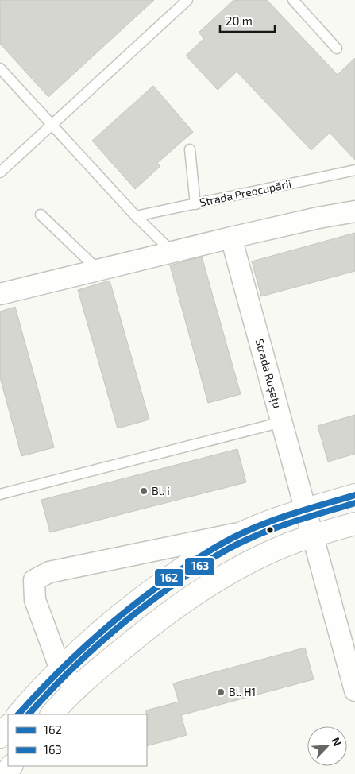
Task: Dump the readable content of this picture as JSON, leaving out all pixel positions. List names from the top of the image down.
{
  "streets": {
    "street": ["Strada Rușețu"],
    "lane": ["Strada Preocupării"]
  },
  "places": ["Bl. i", "Bl. H1"],
  "lines": ["transit line 162", "transit line 163"],
  "legend": ["162", "163"],
  "scale_bar": "20 m",
  "north": "top right"
}
